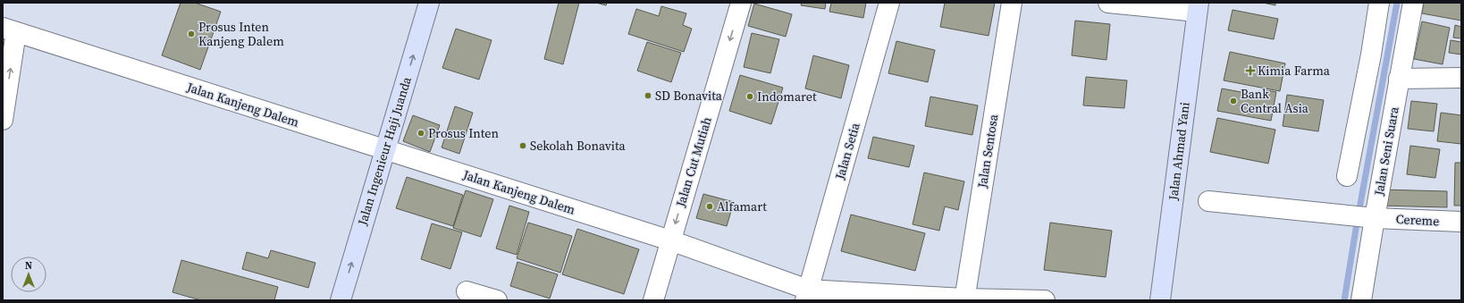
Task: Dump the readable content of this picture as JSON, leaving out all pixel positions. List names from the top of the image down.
{
  "streets": {
    "street": [
      "Jalan Kanjeng Dalem",
      "Jalan Ingenieur Haji Juanda",
      "Jalan Setia",
      "Jalan Sentosa",
      "Jalan Ahmad Yani",
      "Jalan Seni Suara",
      "Jalan Cut Mutiah",
      "Cereme"
    ]
  },
  "crossings": [
    ["Jalan Kanjeng Dalem", "Jalan Ingenieur Haji Juanda"],
    ["Jalan Kanjeng Dalem", "Jalan Setia"],
    ["Jalan Kanjeng Dalem", "Jalan Sentosa"],
    ["Jalan Kanjeng Dalem", "Jalan Cut Mutiah"],
    ["Jalan Seni Suara", "Cereme"]
  ],
  "one_way": ["Jalan Ingenieur Haji Juanda", "Jalan Cut Mutiah"],
  "places": {
    "other": [
      "Prosus Inten Kanjeng Dalem",
      "SD Bonavita",
      "Indomaret",
      "Bank Central Asia",
      "Prosus Inten",
      "Sekolah Bonavita",
      "Alfamart"
    ],
    "health": ["Kimia Farma"]
  },
  "north": "top"
}
